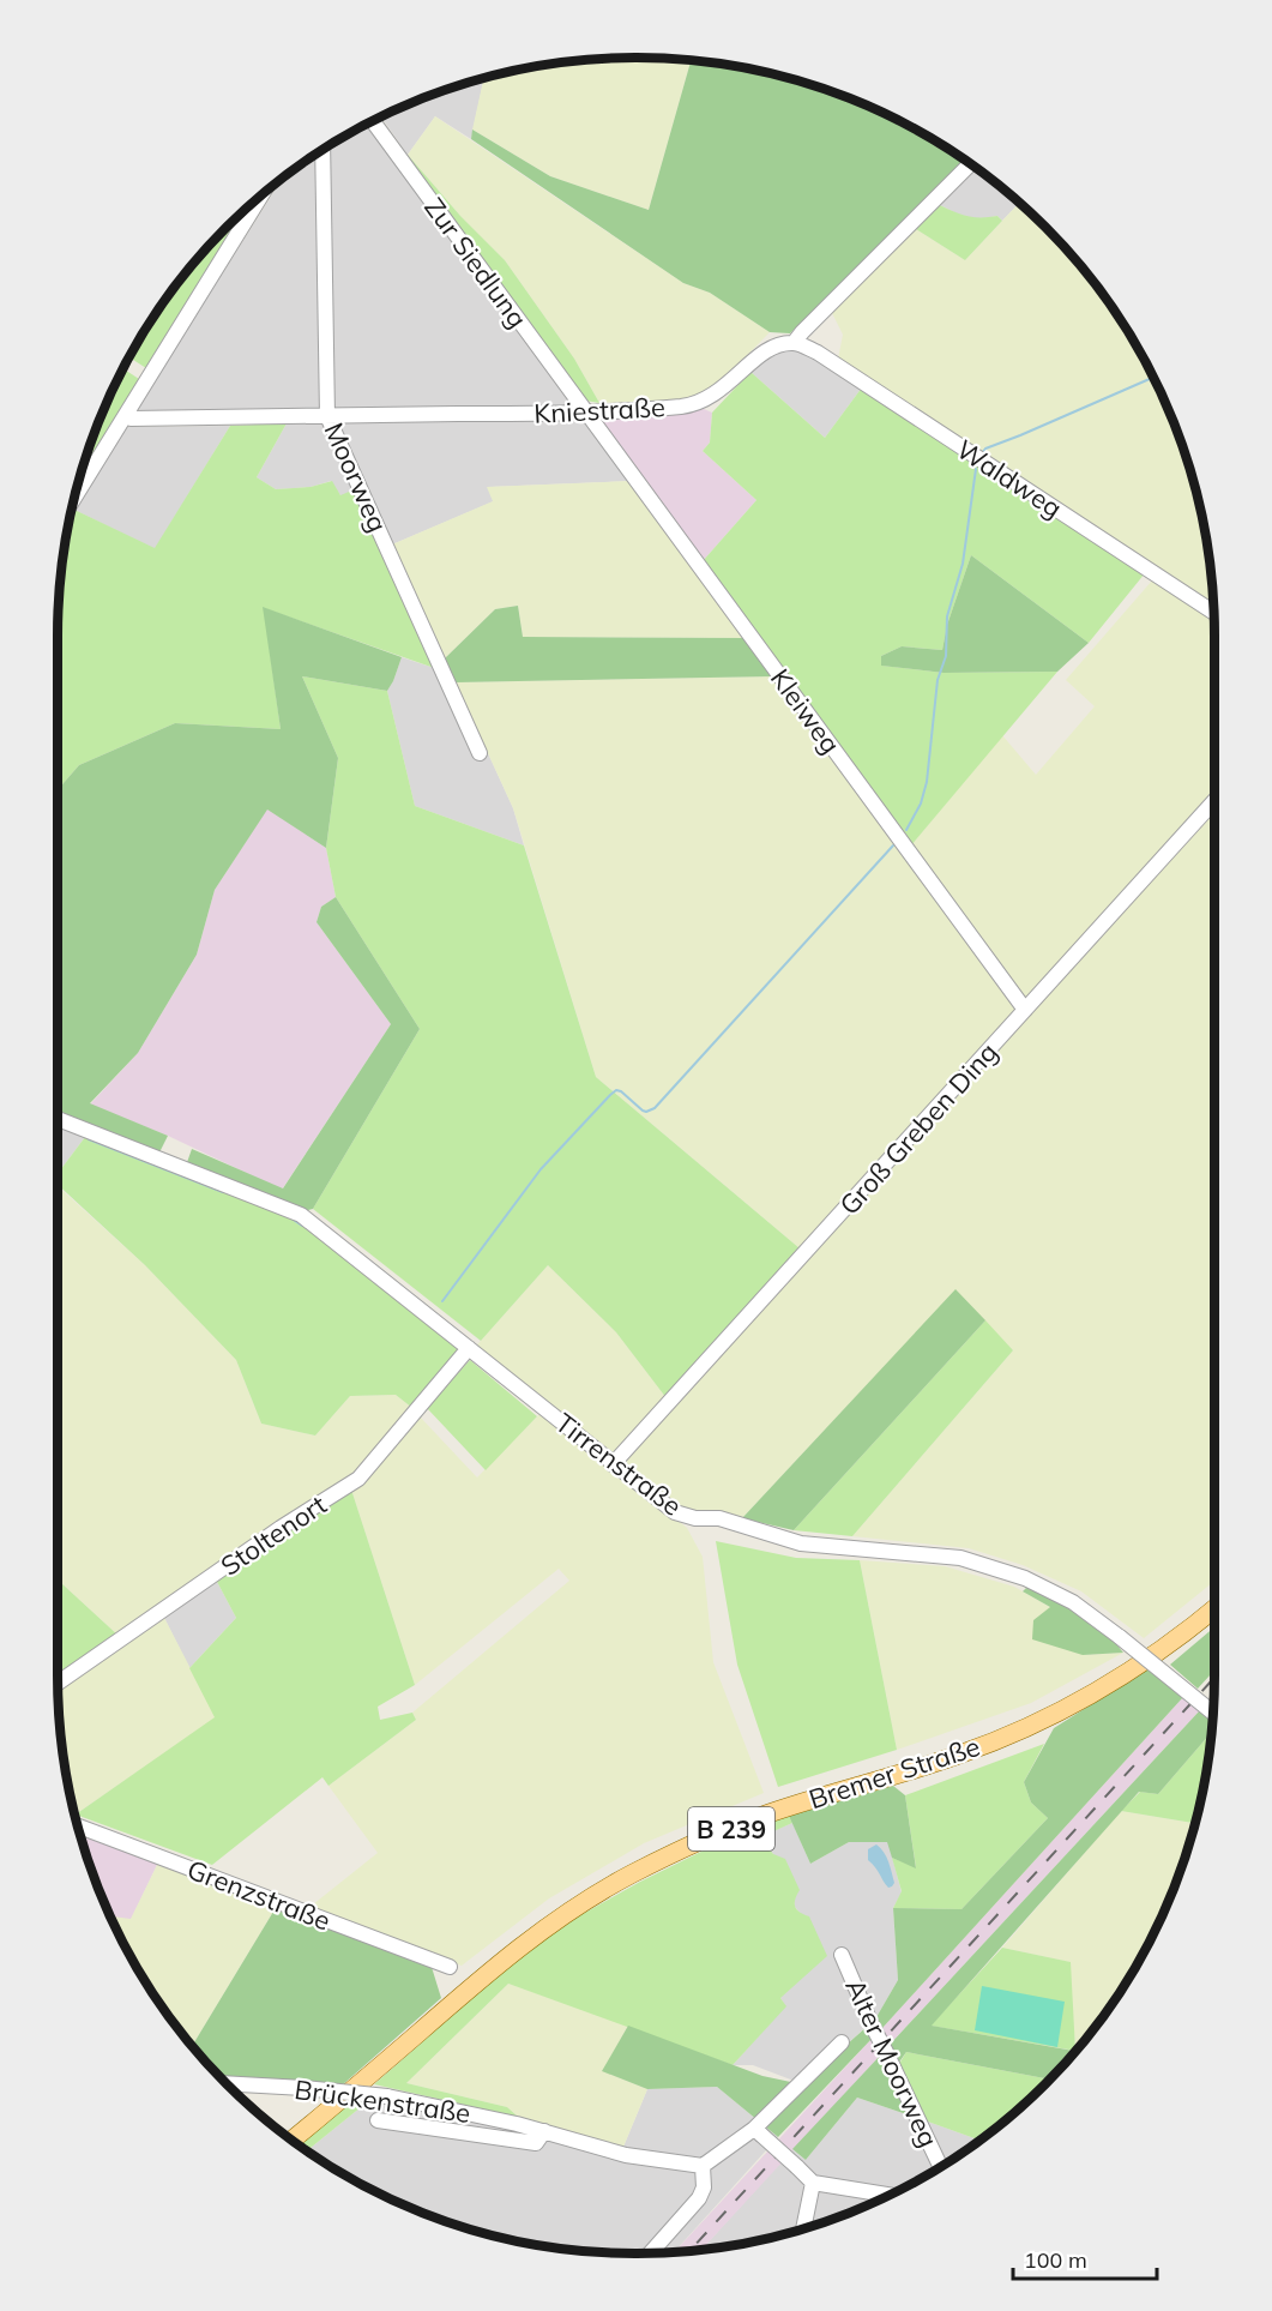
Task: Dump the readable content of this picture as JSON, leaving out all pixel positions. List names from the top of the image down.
{
  "streets": {
    "main road": ["Bremer Straße", "B 239"],
    "street": [
      "Zur Siedlung",
      "Kniestraße",
      "Moorweg",
      "Waldweg",
      "Kleiweg",
      "Groß Greben Ding",
      "Tirrenstraße",
      "Stoltenort",
      "Grenzstraße",
      "Alter Moorweg",
      "Brückenstraße"
    ]
  },
  "crossings": [
    ["Zur Siedlung", "Kniestraße"],
    ["Zur Siedlung", "Kleiweg"],
    ["Kniestraße", "Moorweg"],
    ["Kniestraße", "Waldweg"],
    ["Kniestraße", "Kleiweg"],
    ["Kleiweg", "Groß Greben Ding"],
    ["Groß Greben Ding", "Tirrenstraße"],
    ["Tirrenstraße", "Stoltenort"]
  ],
  "scale_bar": "100 m"
}
